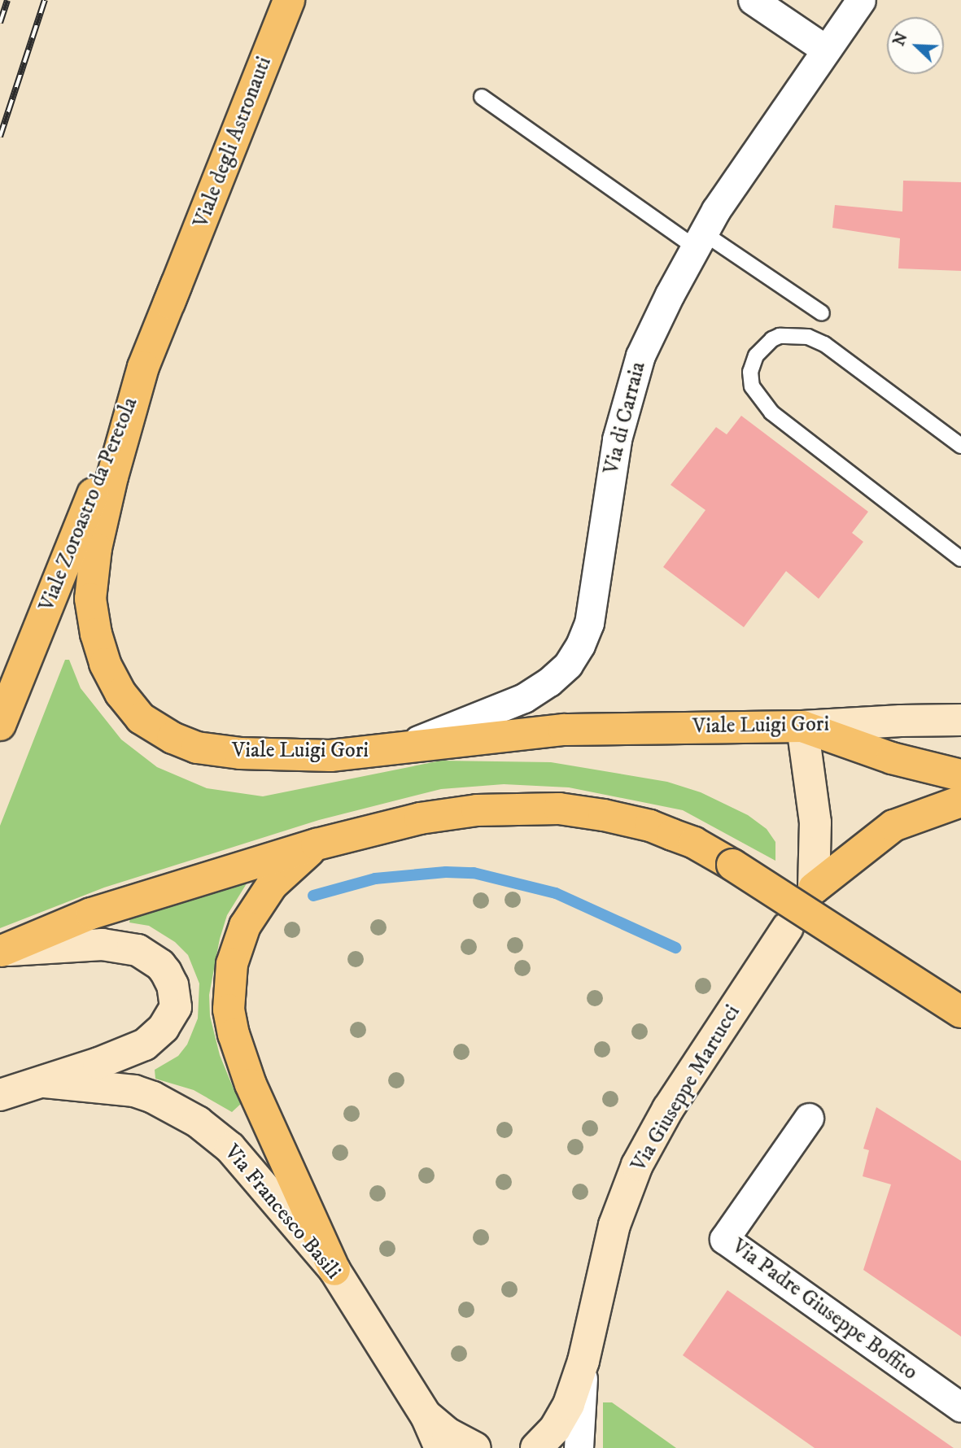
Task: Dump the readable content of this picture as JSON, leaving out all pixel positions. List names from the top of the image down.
{
  "streets": {
    "main road": [
      "Viale degli Astronauti",
      "Viale Zoroastro da Peretola",
      "Viale Luigi Gori",
      "Via Giuseppe Martucci",
      "Via Francesco Basili"
    ],
    "street": ["Via di Carraia", "Via Padre Giuseppe Boffito"]
  },
  "crossings": [
    ["Viale degli Astronauti", "Viale Zoroastro da Peretola"],
    ["Via di Carraia", "Viale Luigi Gori"],
    ["Viale Zoroastro da Peretola", "Viale Luigi Gori"]
  ],
  "north": "top left"
}
